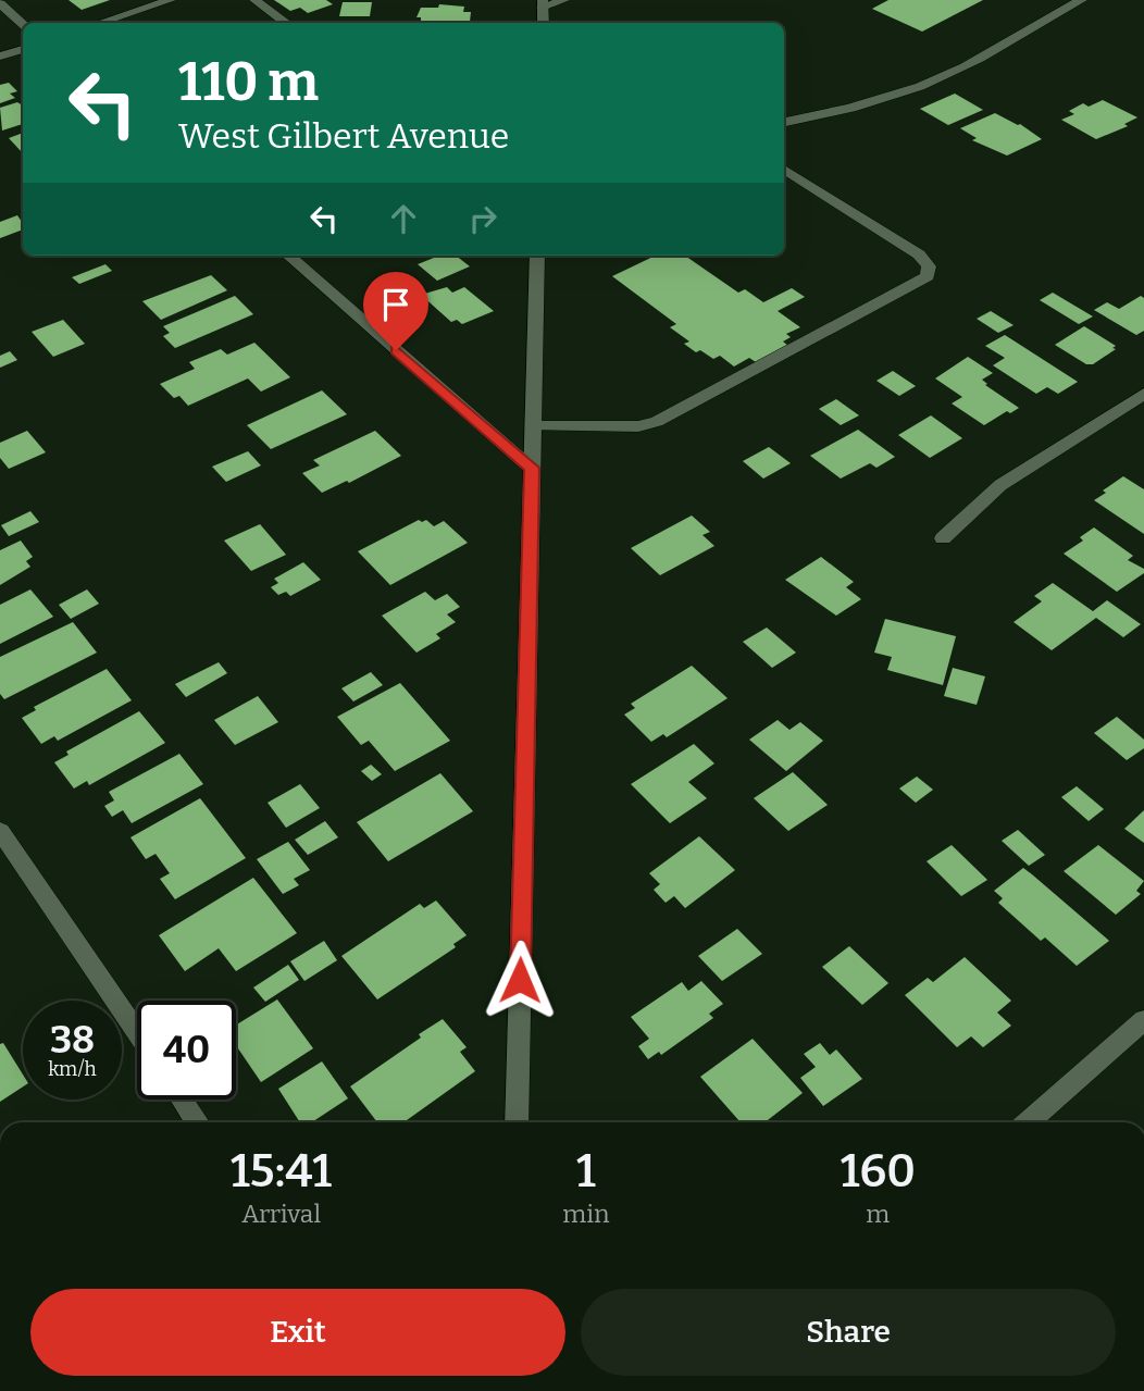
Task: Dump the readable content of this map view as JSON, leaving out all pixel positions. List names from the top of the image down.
{
  "page": {
    "turn": ["110 m", "West Gilbert Avenue"],
    "speed": "38 km/h",
    "limit": "40",
    "eta": [
      "15:41",
      "Arrival",
      "1",
      "min",
      "160",
      "m"
    ],
    "buttons": ["Exit", "Share"]
  }
}
